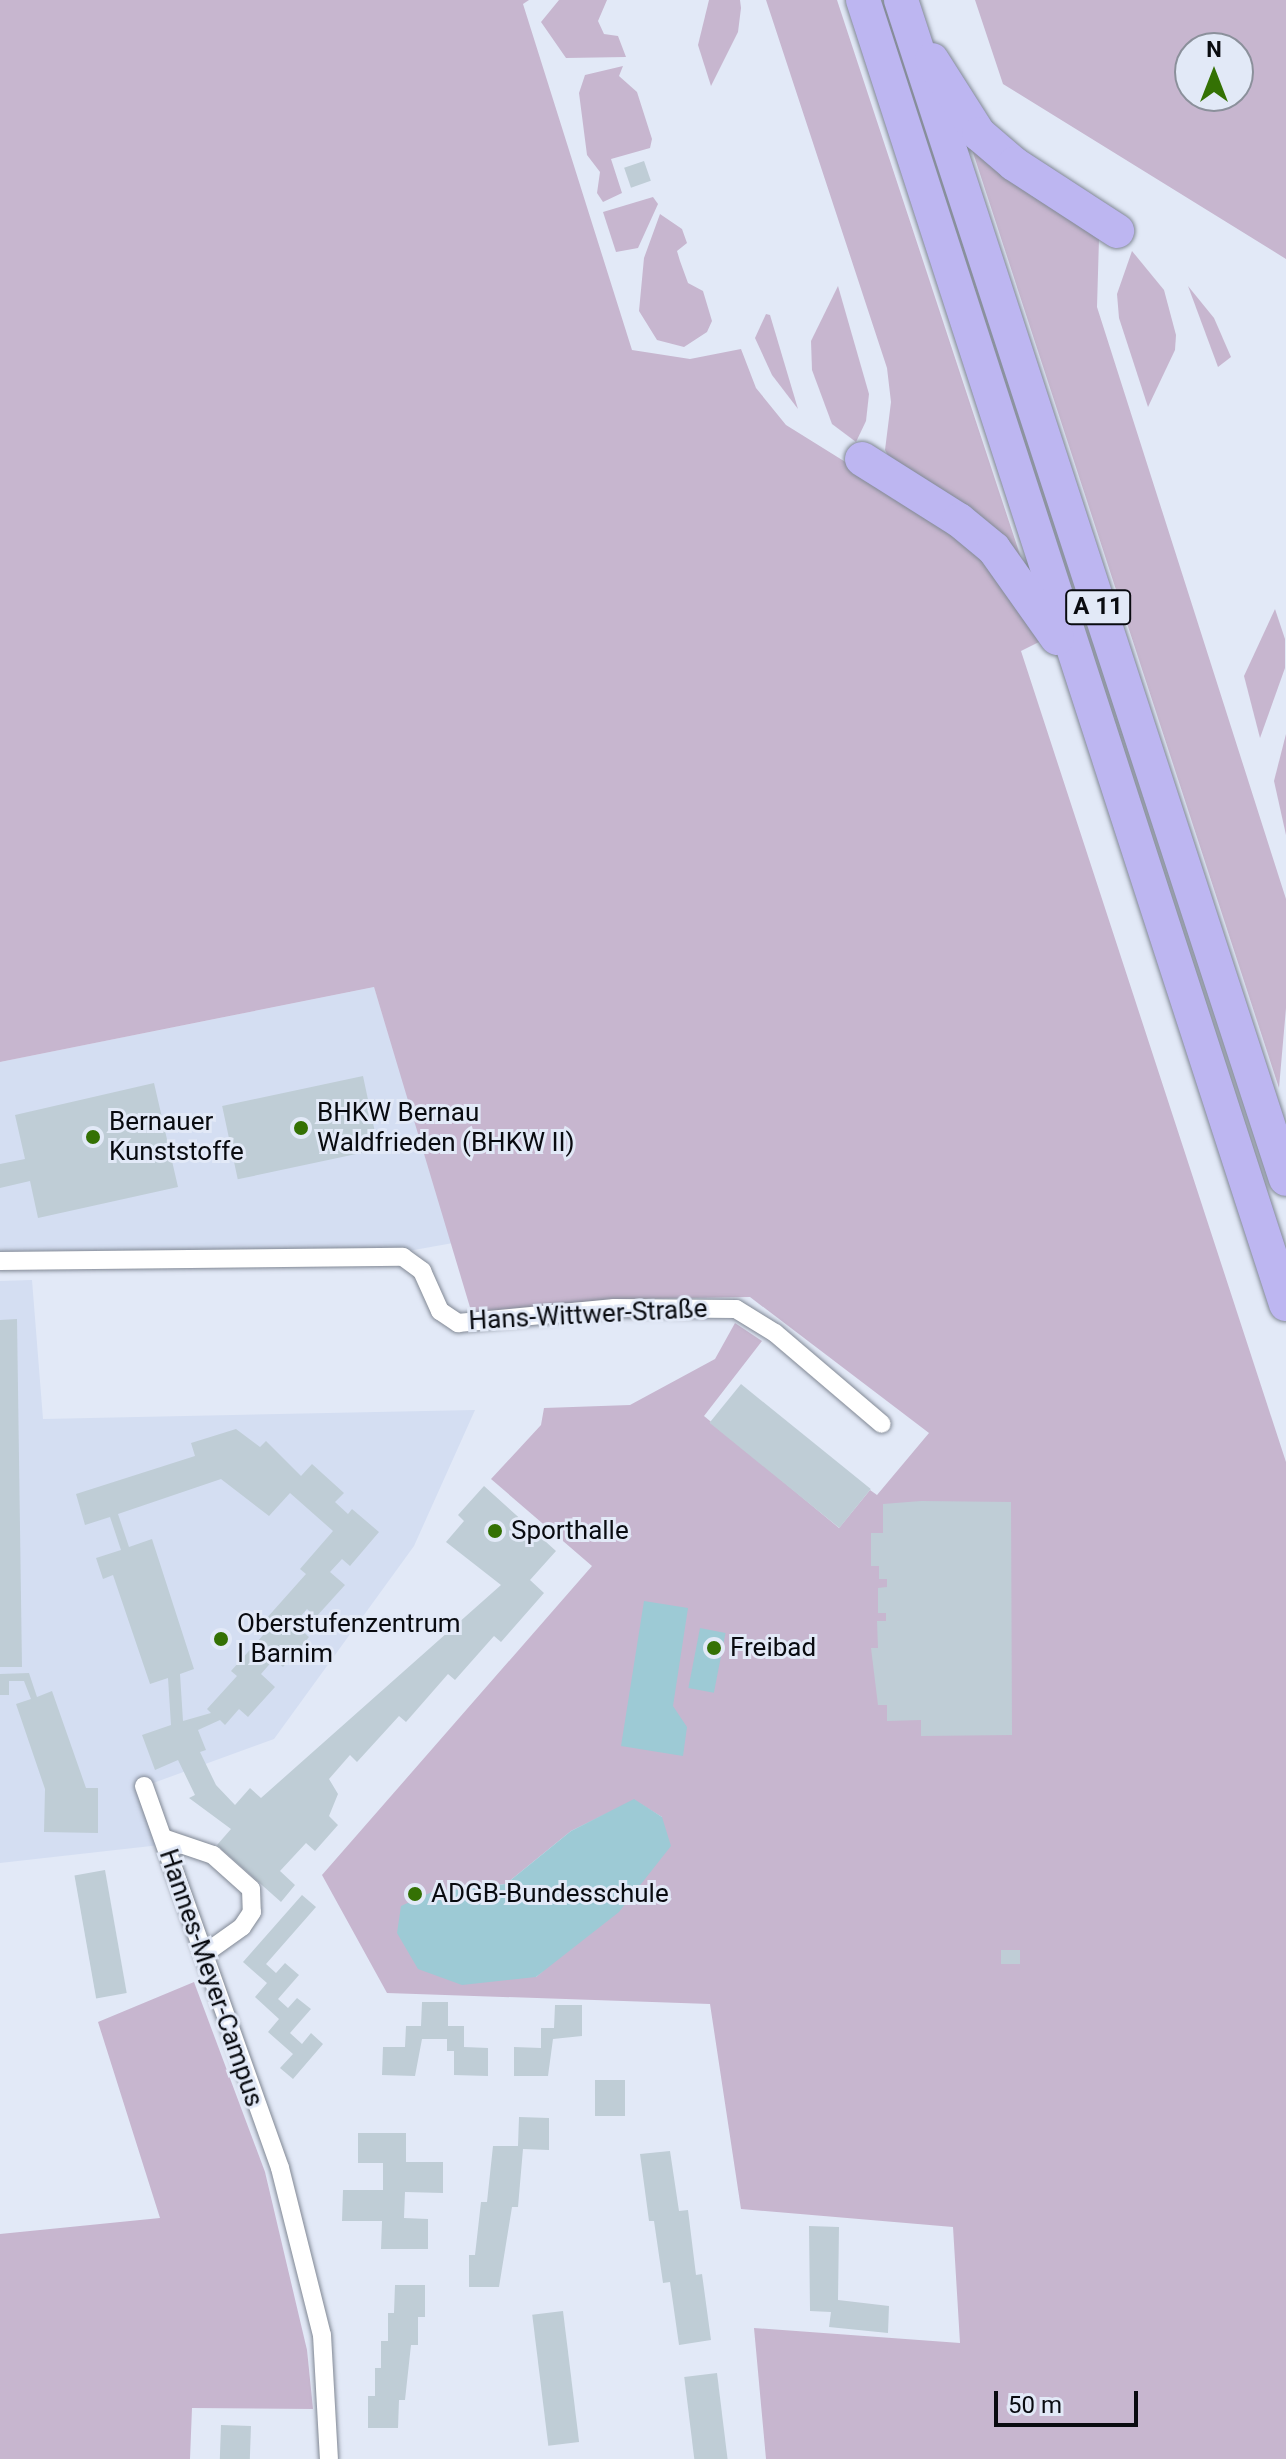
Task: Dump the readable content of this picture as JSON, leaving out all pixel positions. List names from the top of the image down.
{
  "streets": {
    "highway": ["A 11"],
    "street": ["Hans-Wittwer-Straße", "Hannes-Meyer-Campus"]
  },
  "places": [
    "BHKW Bernau Waldfrieden (BHKW II)",
    "Bernauer Kunststoffe",
    "Sporthalle",
    "Oberstufenzentrum I Barnim",
    "Freibad",
    "ADGB-Bundesschule"
  ],
  "scale_bar": "50 m",
  "north": "top"
}
